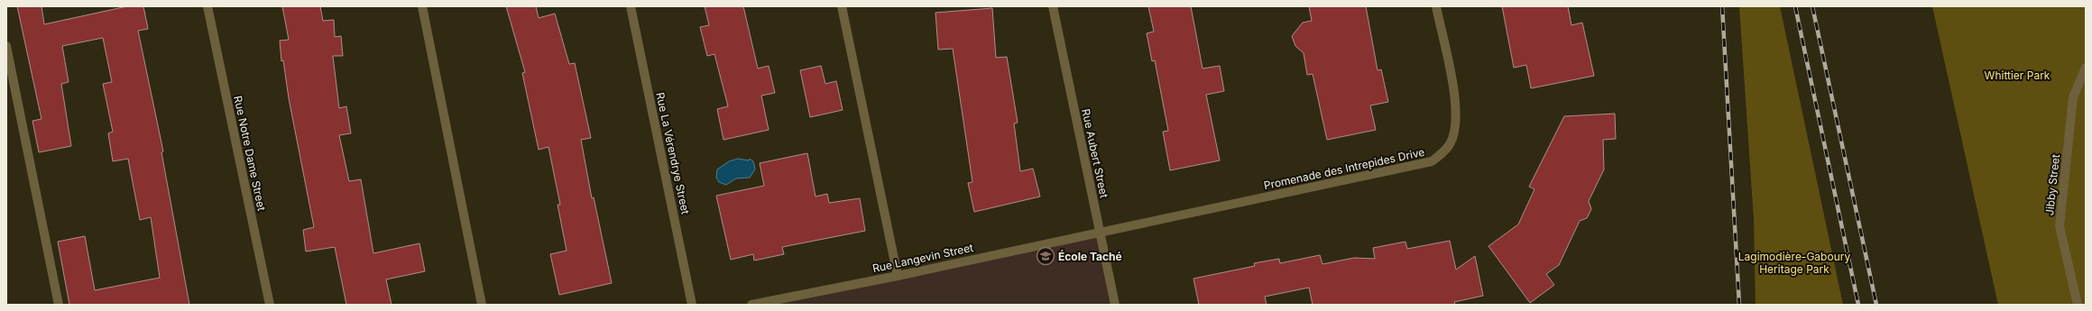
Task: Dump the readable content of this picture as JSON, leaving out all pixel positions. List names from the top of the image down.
{
  "streets": {
    "street": [
      "Rue Notre Dame Street",
      "Rue La Vérendrye Street",
      "Rue Aubert Street",
      "Promenade des Intrepides Drive",
      "Jibby Street",
      "Rue Langevin Street"
    ]
  },
  "crossings": [
    ["Rue Aubert Street", "Promenade des Intrepides Drive"],
    ["Rue Aubert Street", "Rue Langevin Street"],
    ["Promenade des Intrepides Drive", "Rue Langevin Street"]
  ],
  "parks": ["Whittier Park", "Lagimodière-Gaboury Heritage Park"],
  "places": {
    "school or university": ["École Taché"]
  }
}
